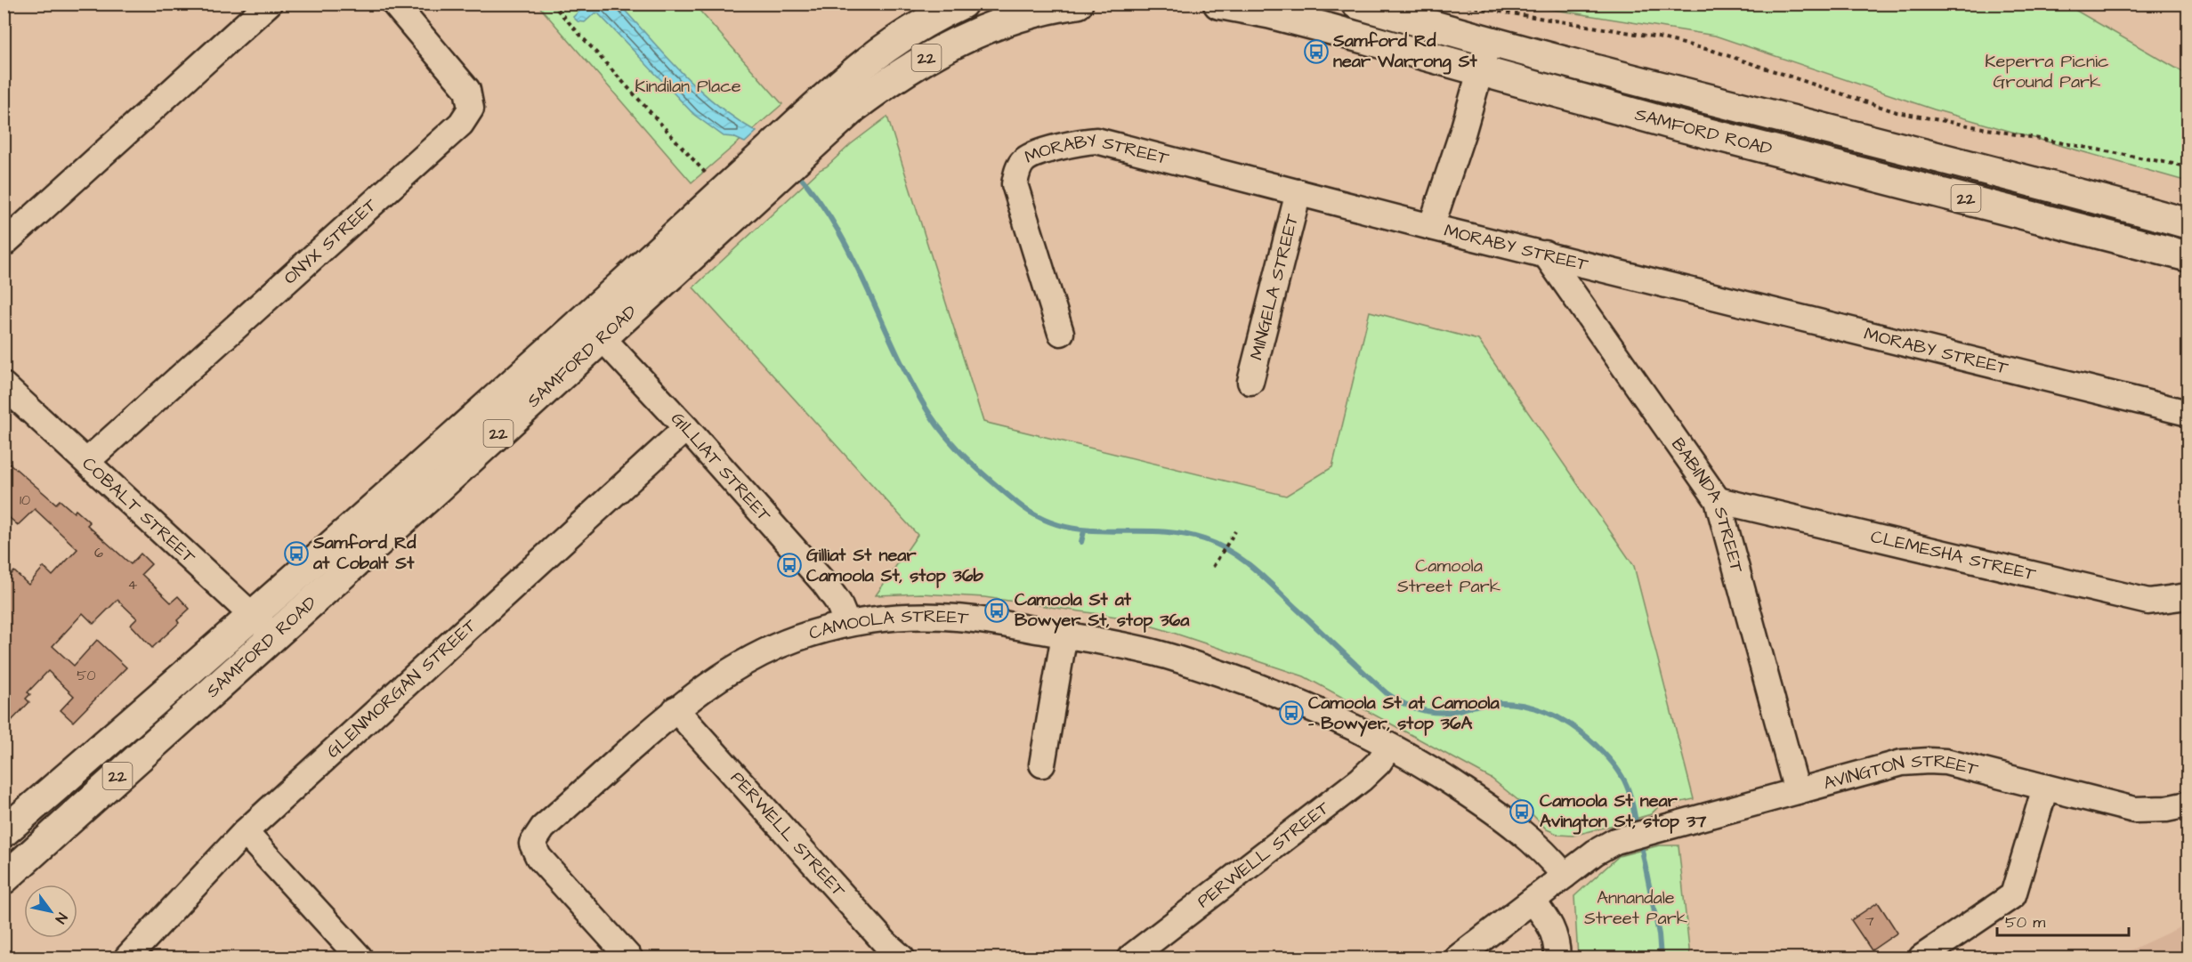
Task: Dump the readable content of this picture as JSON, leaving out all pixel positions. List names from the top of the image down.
{
  "streets": {
    "main road": ["22", "SAMFORD ROAD"],
    "street": [
      "MORABY STREET",
      "ONYX STREET",
      "MINGELA STREET",
      "GILLIAT STREET",
      "BABINDA STREET",
      "COBALT STREET",
      "CLEMESHA STREET",
      "CAMOOLA STREET",
      "GLENMORGAN STREET",
      "AVINGTON STREET",
      "PERWELL STREET"
    ]
  },
  "crossings": [
    ["SAMFORD ROAD", "GILLIAT STREET"],
    ["SAMFORD ROAD", "COBALT STREET"],
    ["MORABY STREET", "MINGELA STREET"],
    ["MORABY STREET", "BABINDA STREET"],
    ["ONYX STREET", "COBALT STREET"],
    ["GILLIAT STREET", "CAMOOLA STREET"],
    ["GILLIAT STREET", "GLENMORGAN STREET"],
    ["BABINDA STREET", "CLEMESHA STREET"],
    ["BABINDA STREET", "AVINGTON STREET"],
    ["CAMOOLA STREET", "AVINGTON STREET"],
    ["CAMOOLA STREET", "PERWELL STREET"]
  ],
  "parks": [
    "Keperra Picnic Ground Park",
    "Kindilan Place",
    "Camoola Street Park",
    "Annandale Street Park"
  ],
  "places": {
    "bus stop": [
      "Samford Rd near Warrong St",
      "Samford Rd at Cobalt St",
      "Gilliat St near Camoola St, stop 36b",
      "Camoola St at Bowyer St, stop 36a",
      "Camoola St at Camoola - Bowyer, stop 36A",
      "Camoola St near Avington St, stop 37"
    ]
  },
  "house_numbers": [
    "10",
    "6",
    "4",
    "50",
    "7"
  ],
  "scale_bar": "50 m",
  "north": "bottom right"
}
